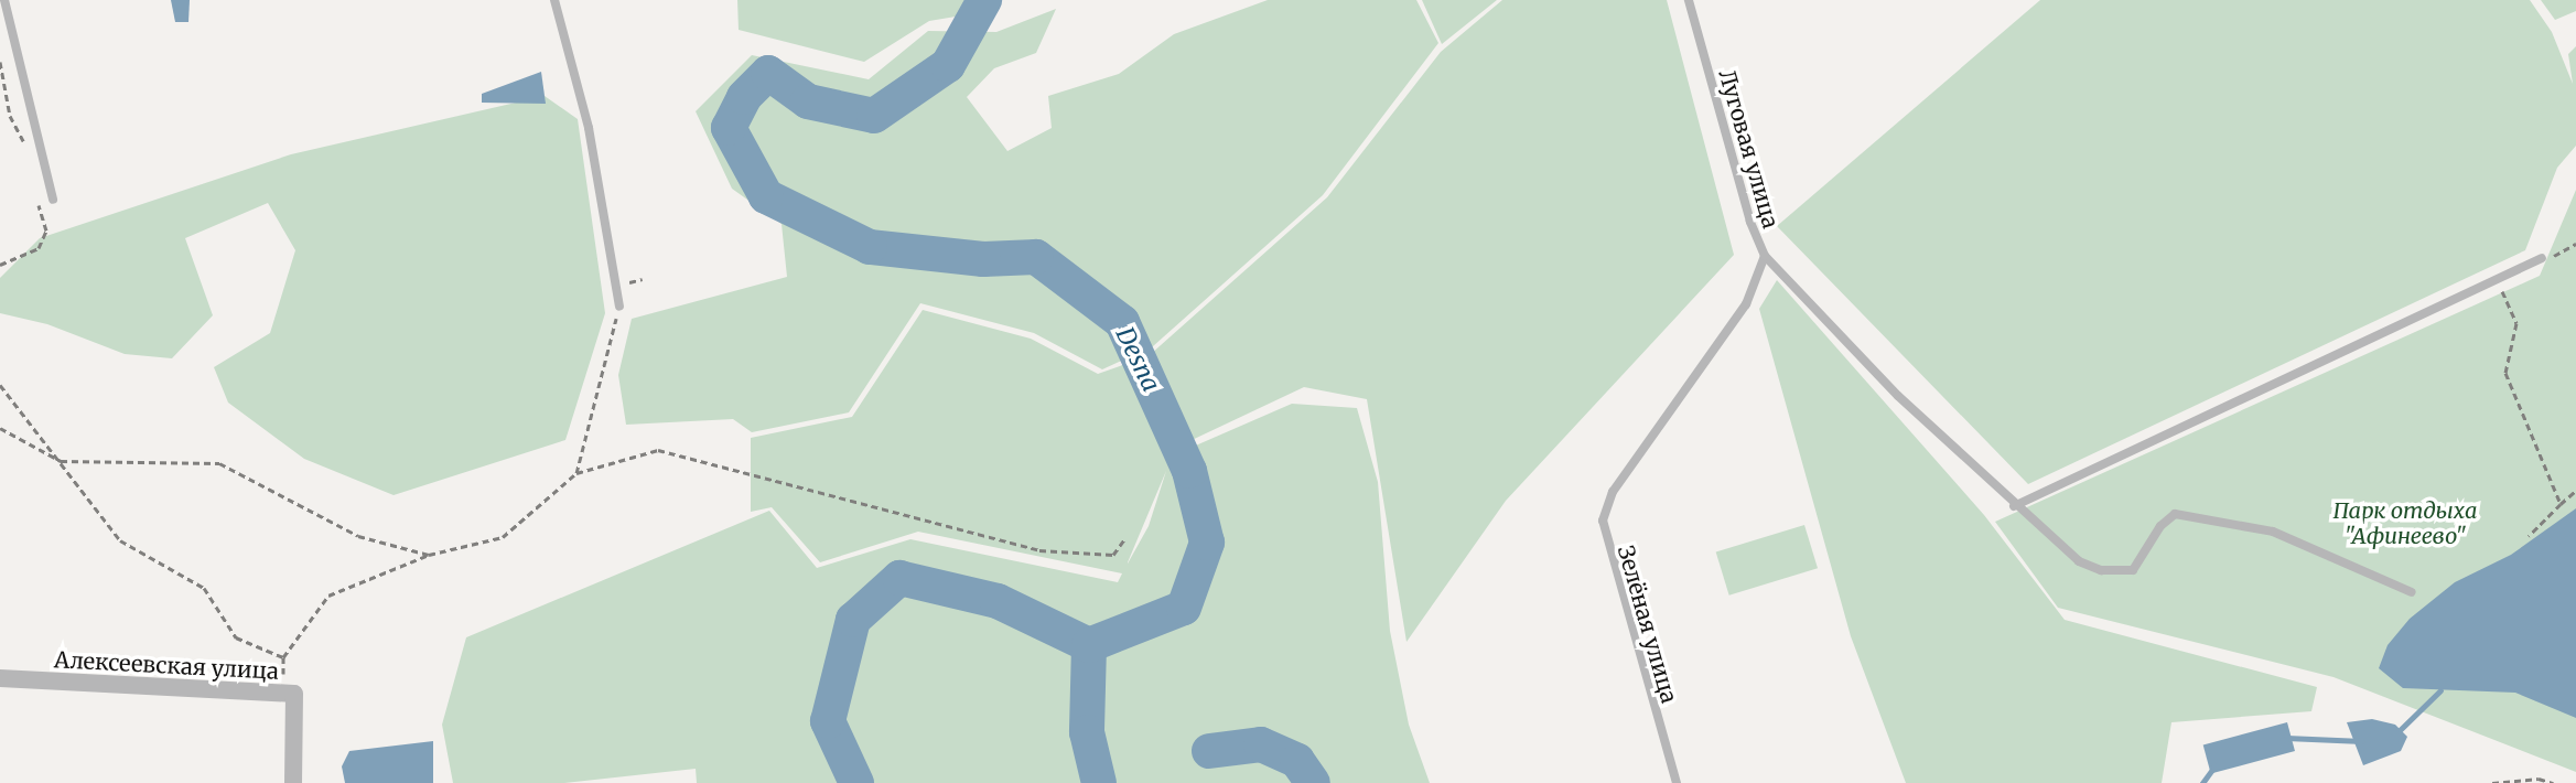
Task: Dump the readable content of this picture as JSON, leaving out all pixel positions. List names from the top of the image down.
{
  "streets": {
    "street": ["Алексеевская улица"],
    "lane": ["Луговая улица", "Зелёная улица"]
  },
  "crossings": [
    ["Луговая улица", "Зелёная улица"]
  ],
  "water": ["Desna"],
  "parks": ["Парк отдыха \"Афинеево\""]
}
